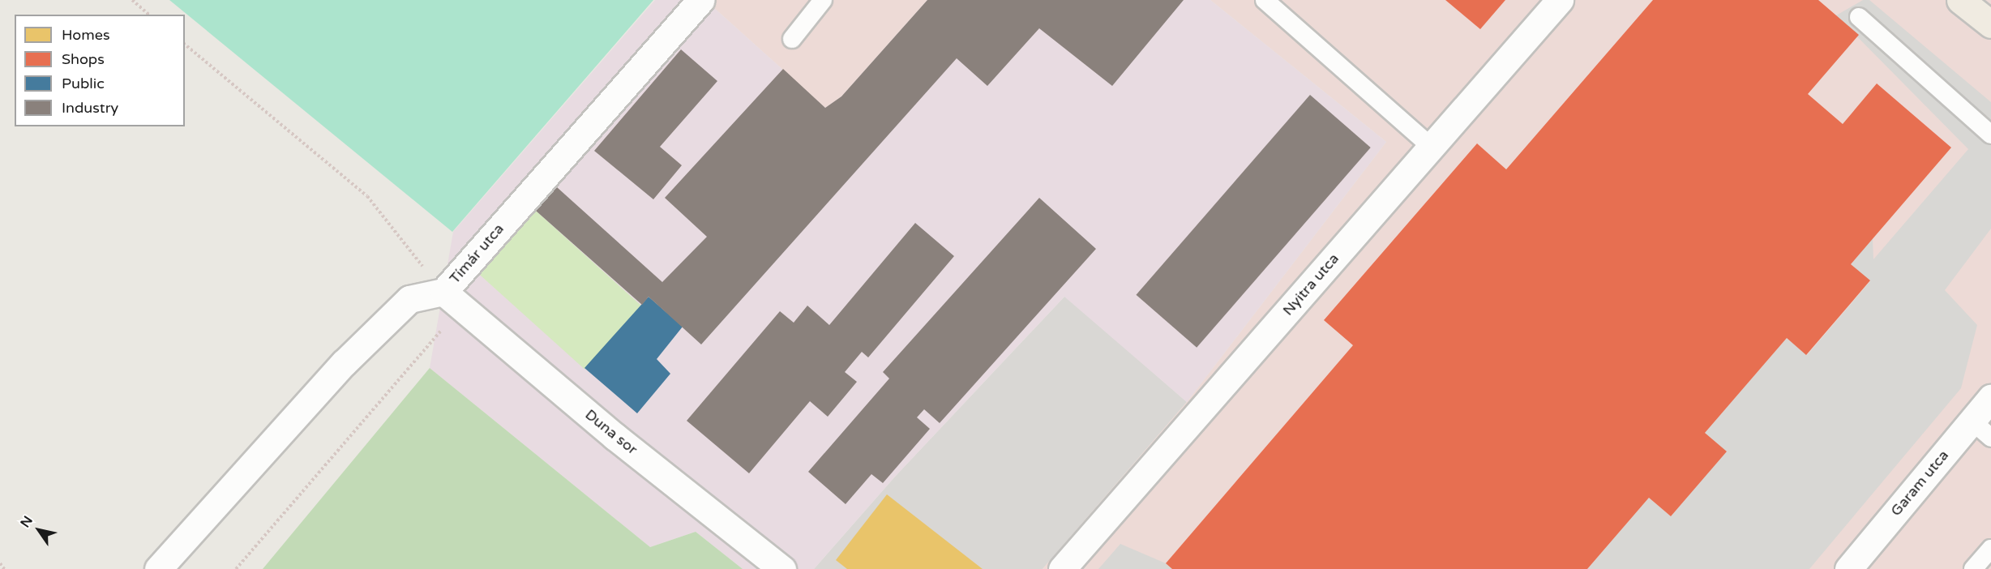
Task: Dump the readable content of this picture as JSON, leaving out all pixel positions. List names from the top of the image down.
{
  "streets": {
    "street": [
      "Tímár utca",
      "Nyitra utca",
      "Duna sor",
      "Garam utca"
    ]
  },
  "crossings": [
    ["Tímár utca", "Duna sor"]
  ],
  "legend": [
    "Homes",
    "Shops",
    "Public",
    "Industry"
  ],
  "north": "top left"
}
